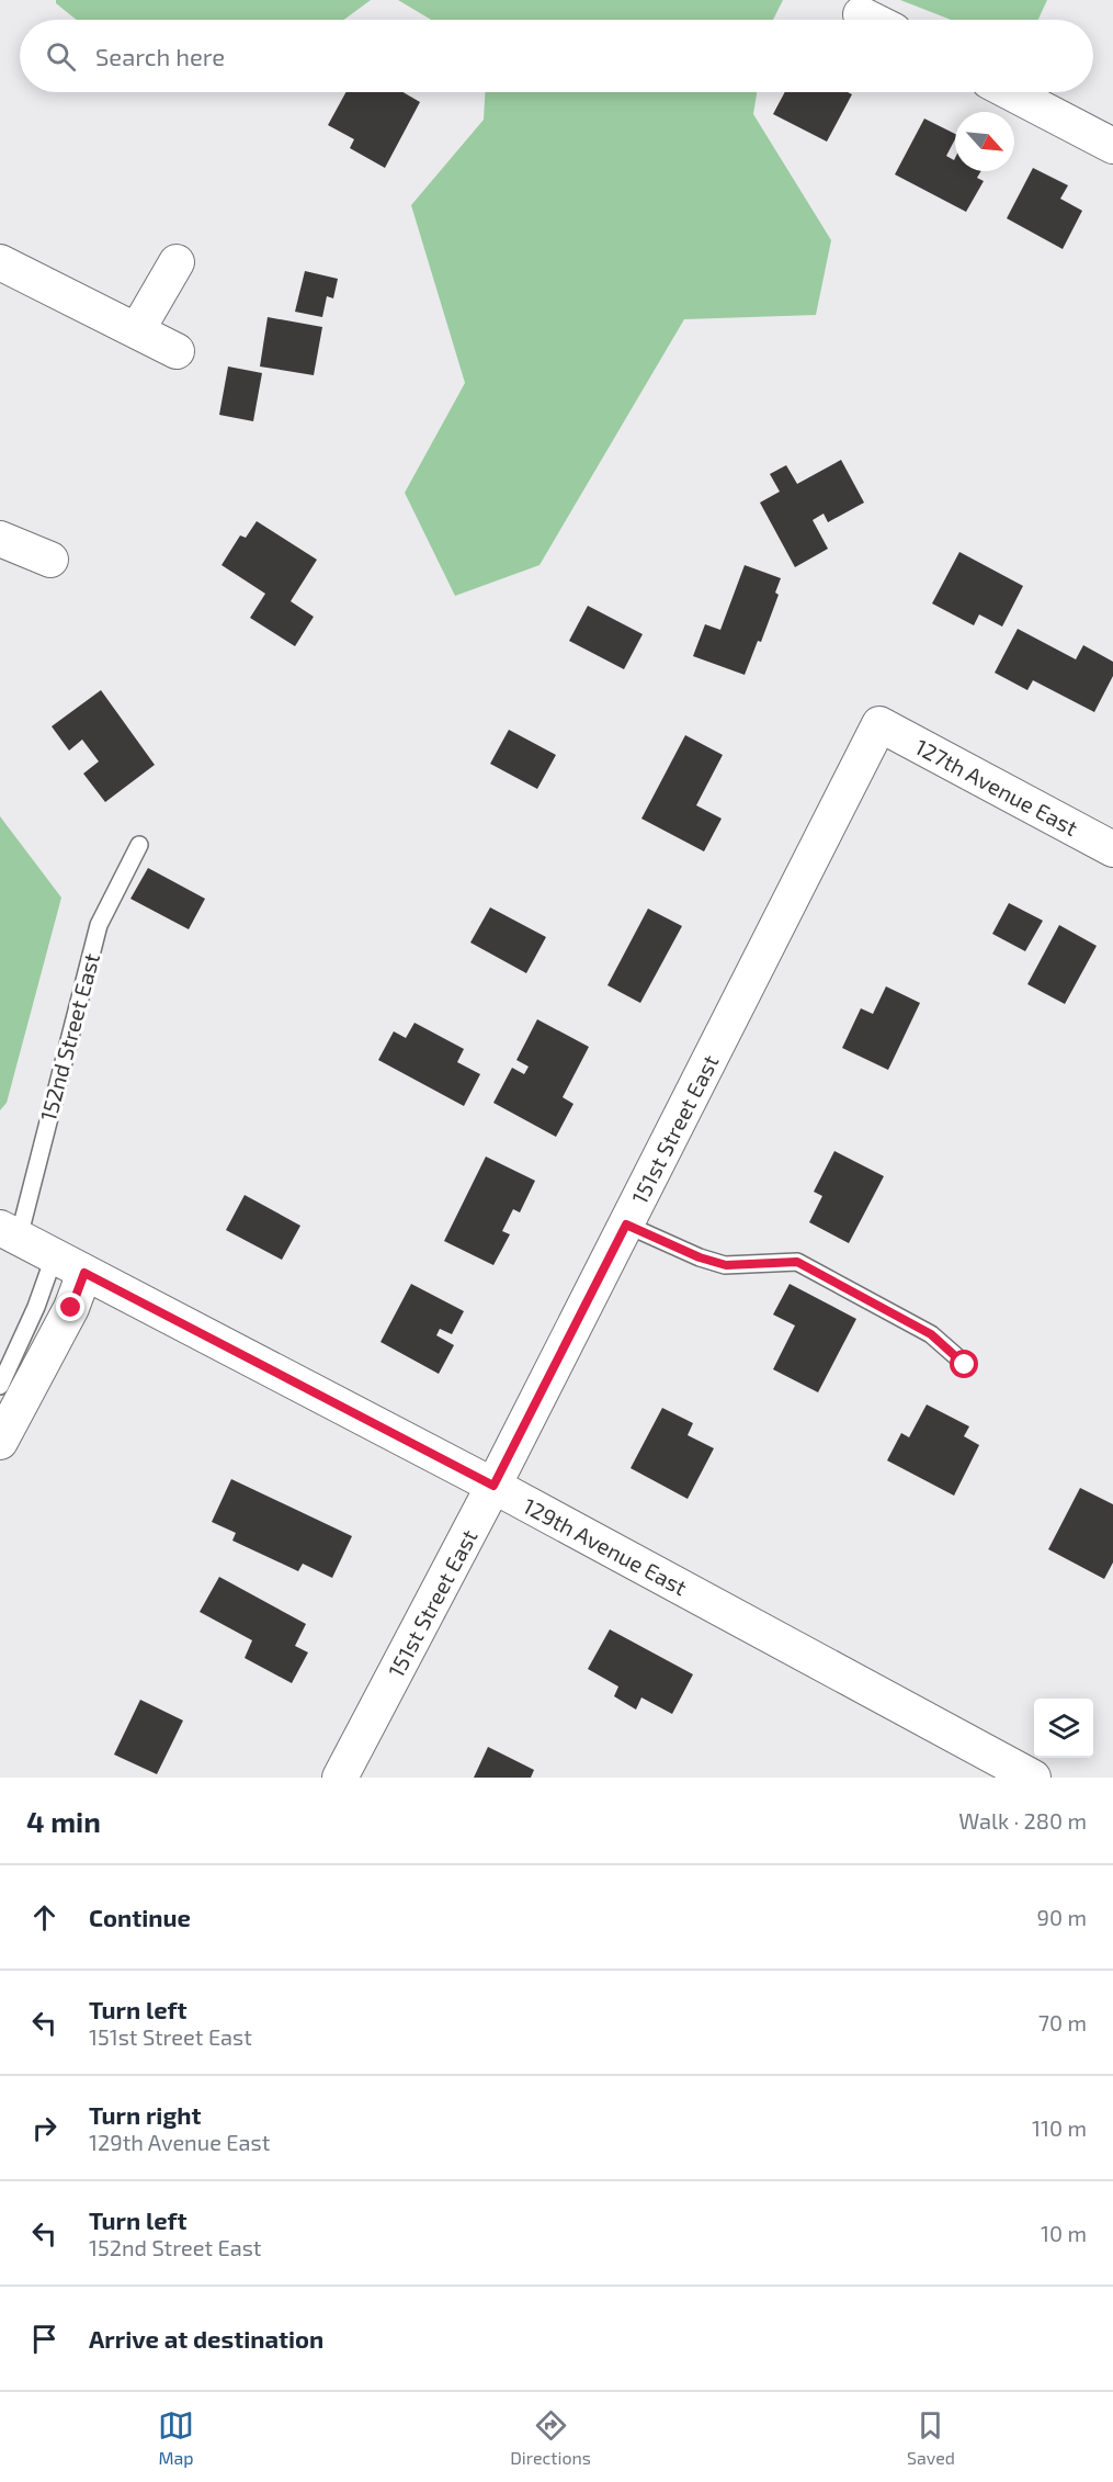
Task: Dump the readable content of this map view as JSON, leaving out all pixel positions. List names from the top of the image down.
{
  "streets": {
    "street": ["127th Avenue East", "151st Street East", "129th Avenue East"],
    "lane": ["152nd Street East"]
  },
  "crossings": [
    ["127th Avenue East", "151st Street East"],
    ["152nd Street East", "129th Avenue East"],
    ["151st Street East", "129th Avenue East"]
  ],
  "north": "bottom right",
  "page": {
    "search": "Search here",
    "heading": ["4 min", "Walk · 280 m"],
    "list": [
      ["Continue", "90 m"],
      ["Turn left", "151st Street East", "70 m"],
      ["Turn right", "129th Avenue East", "110 m"],
      ["Turn left", "152nd Street East", "10 m"],
      "Arrive at destination"
    ],
    "nav": ["Map", "Directions", "Saved"]
  }
}
